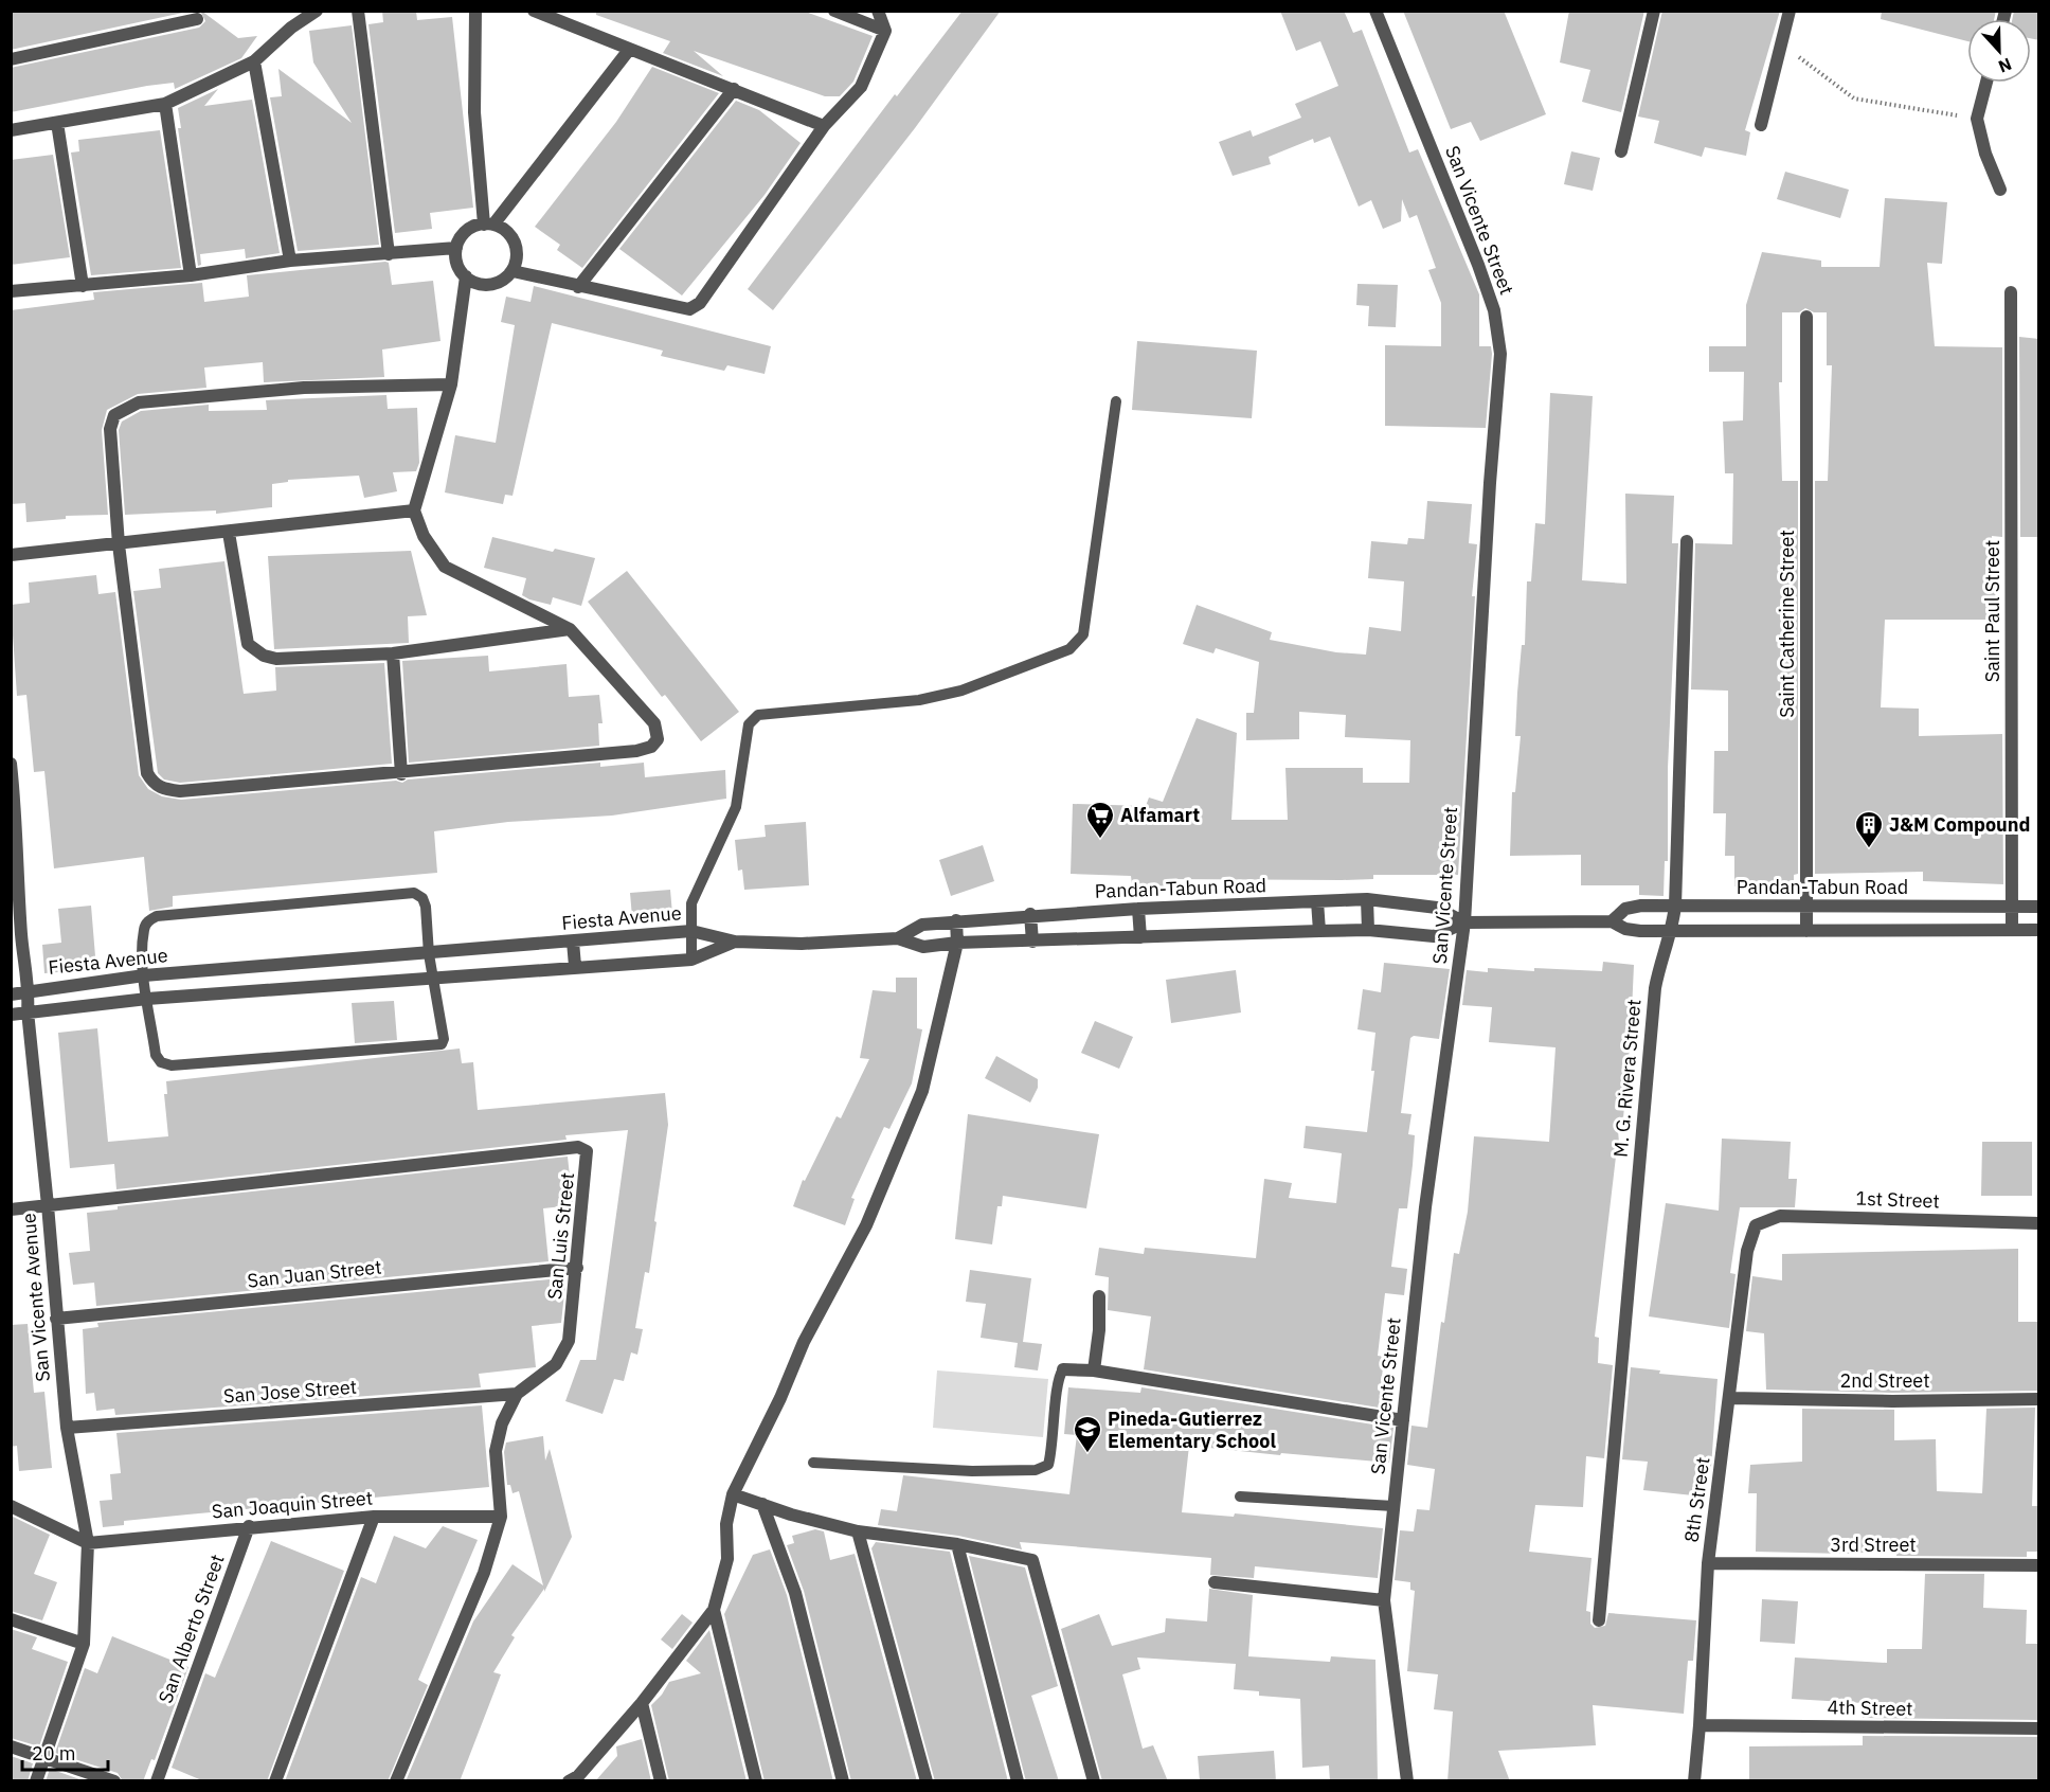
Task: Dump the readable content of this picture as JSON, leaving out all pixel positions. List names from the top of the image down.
{
  "streets": {
    "street": [
      "San Vicente Street",
      "Saint Paul Street",
      "Saint Catherine Street",
      "Pandan-Tabun Road",
      "Fiesta Avenue",
      "M. G. Rivera Street",
      "1st Street",
      "San Luis Street",
      "San Juan Street",
      "San Vicente Avenue",
      "2nd Street",
      "San Jose Street",
      "8th Street",
      "San Joaquin Street",
      "3rd Street",
      "San Alberto Street",
      "4th Street"
    ]
  },
  "crossings": [
    ["San Vicente Street", "Pandan-Tabun Road"],
    ["Saint Paul Street", "Pandan-Tabun Road"],
    ["Saint Catherine Street", "Pandan-Tabun Road"],
    ["Pandan-Tabun Road", "Fiesta Avenue"],
    ["Pandan-Tabun Road", "M. G. Rivera Street"],
    ["Fiesta Avenue", "San Vicente Avenue"],
    ["1st Street", "8th Street"],
    ["San Luis Street", "San Juan Street"],
    ["San Luis Street", "San Vicente Avenue"],
    ["San Luis Street", "San Jose Street"],
    ["San Luis Street", "San Joaquin Street"],
    ["San Juan Street", "San Vicente Avenue"],
    ["San Vicente Avenue", "San Jose Street"],
    ["San Vicente Avenue", "San Joaquin Street"],
    ["2nd Street", "8th Street"],
    ["8th Street", "3rd Street"],
    ["8th Street", "4th Street"],
    ["San Joaquin Street", "San Alberto Street"]
  ],
  "places": {
    "supermarket": ["Alfamart"],
    "building": ["J&M Compound"],
    "school or university": ["Pineda-Gutierrez Elementary School"]
  },
  "scale_bar": "20 m",
  "north": "bottom"
}
